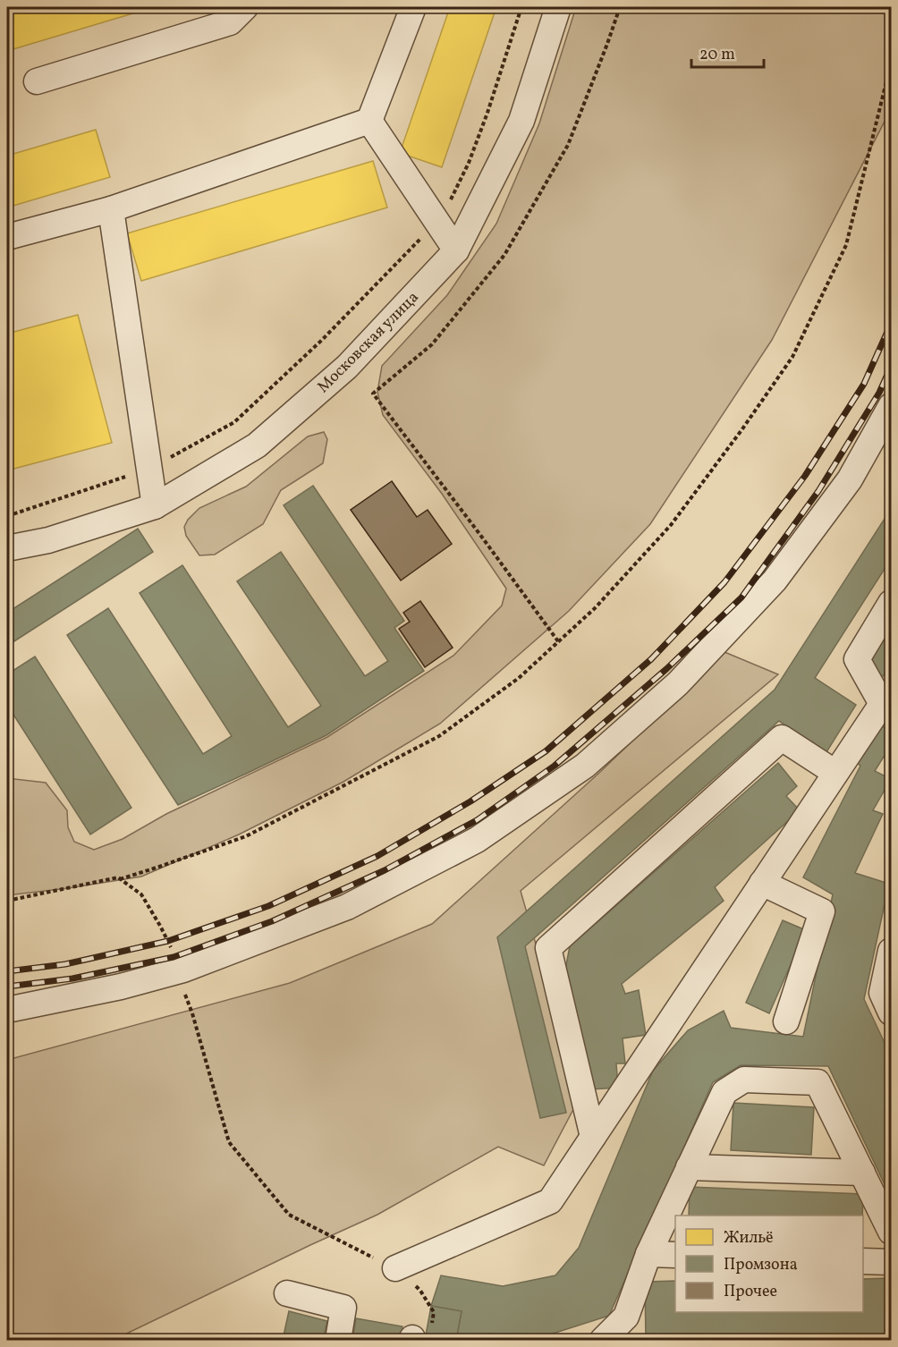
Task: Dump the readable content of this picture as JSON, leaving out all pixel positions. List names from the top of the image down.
{
  "streets": {
    "street": ["Московская улица"]
  },
  "legend": ["Жильё", "Промзона", "Прочее"],
  "scale_bar": "20 m"
}
